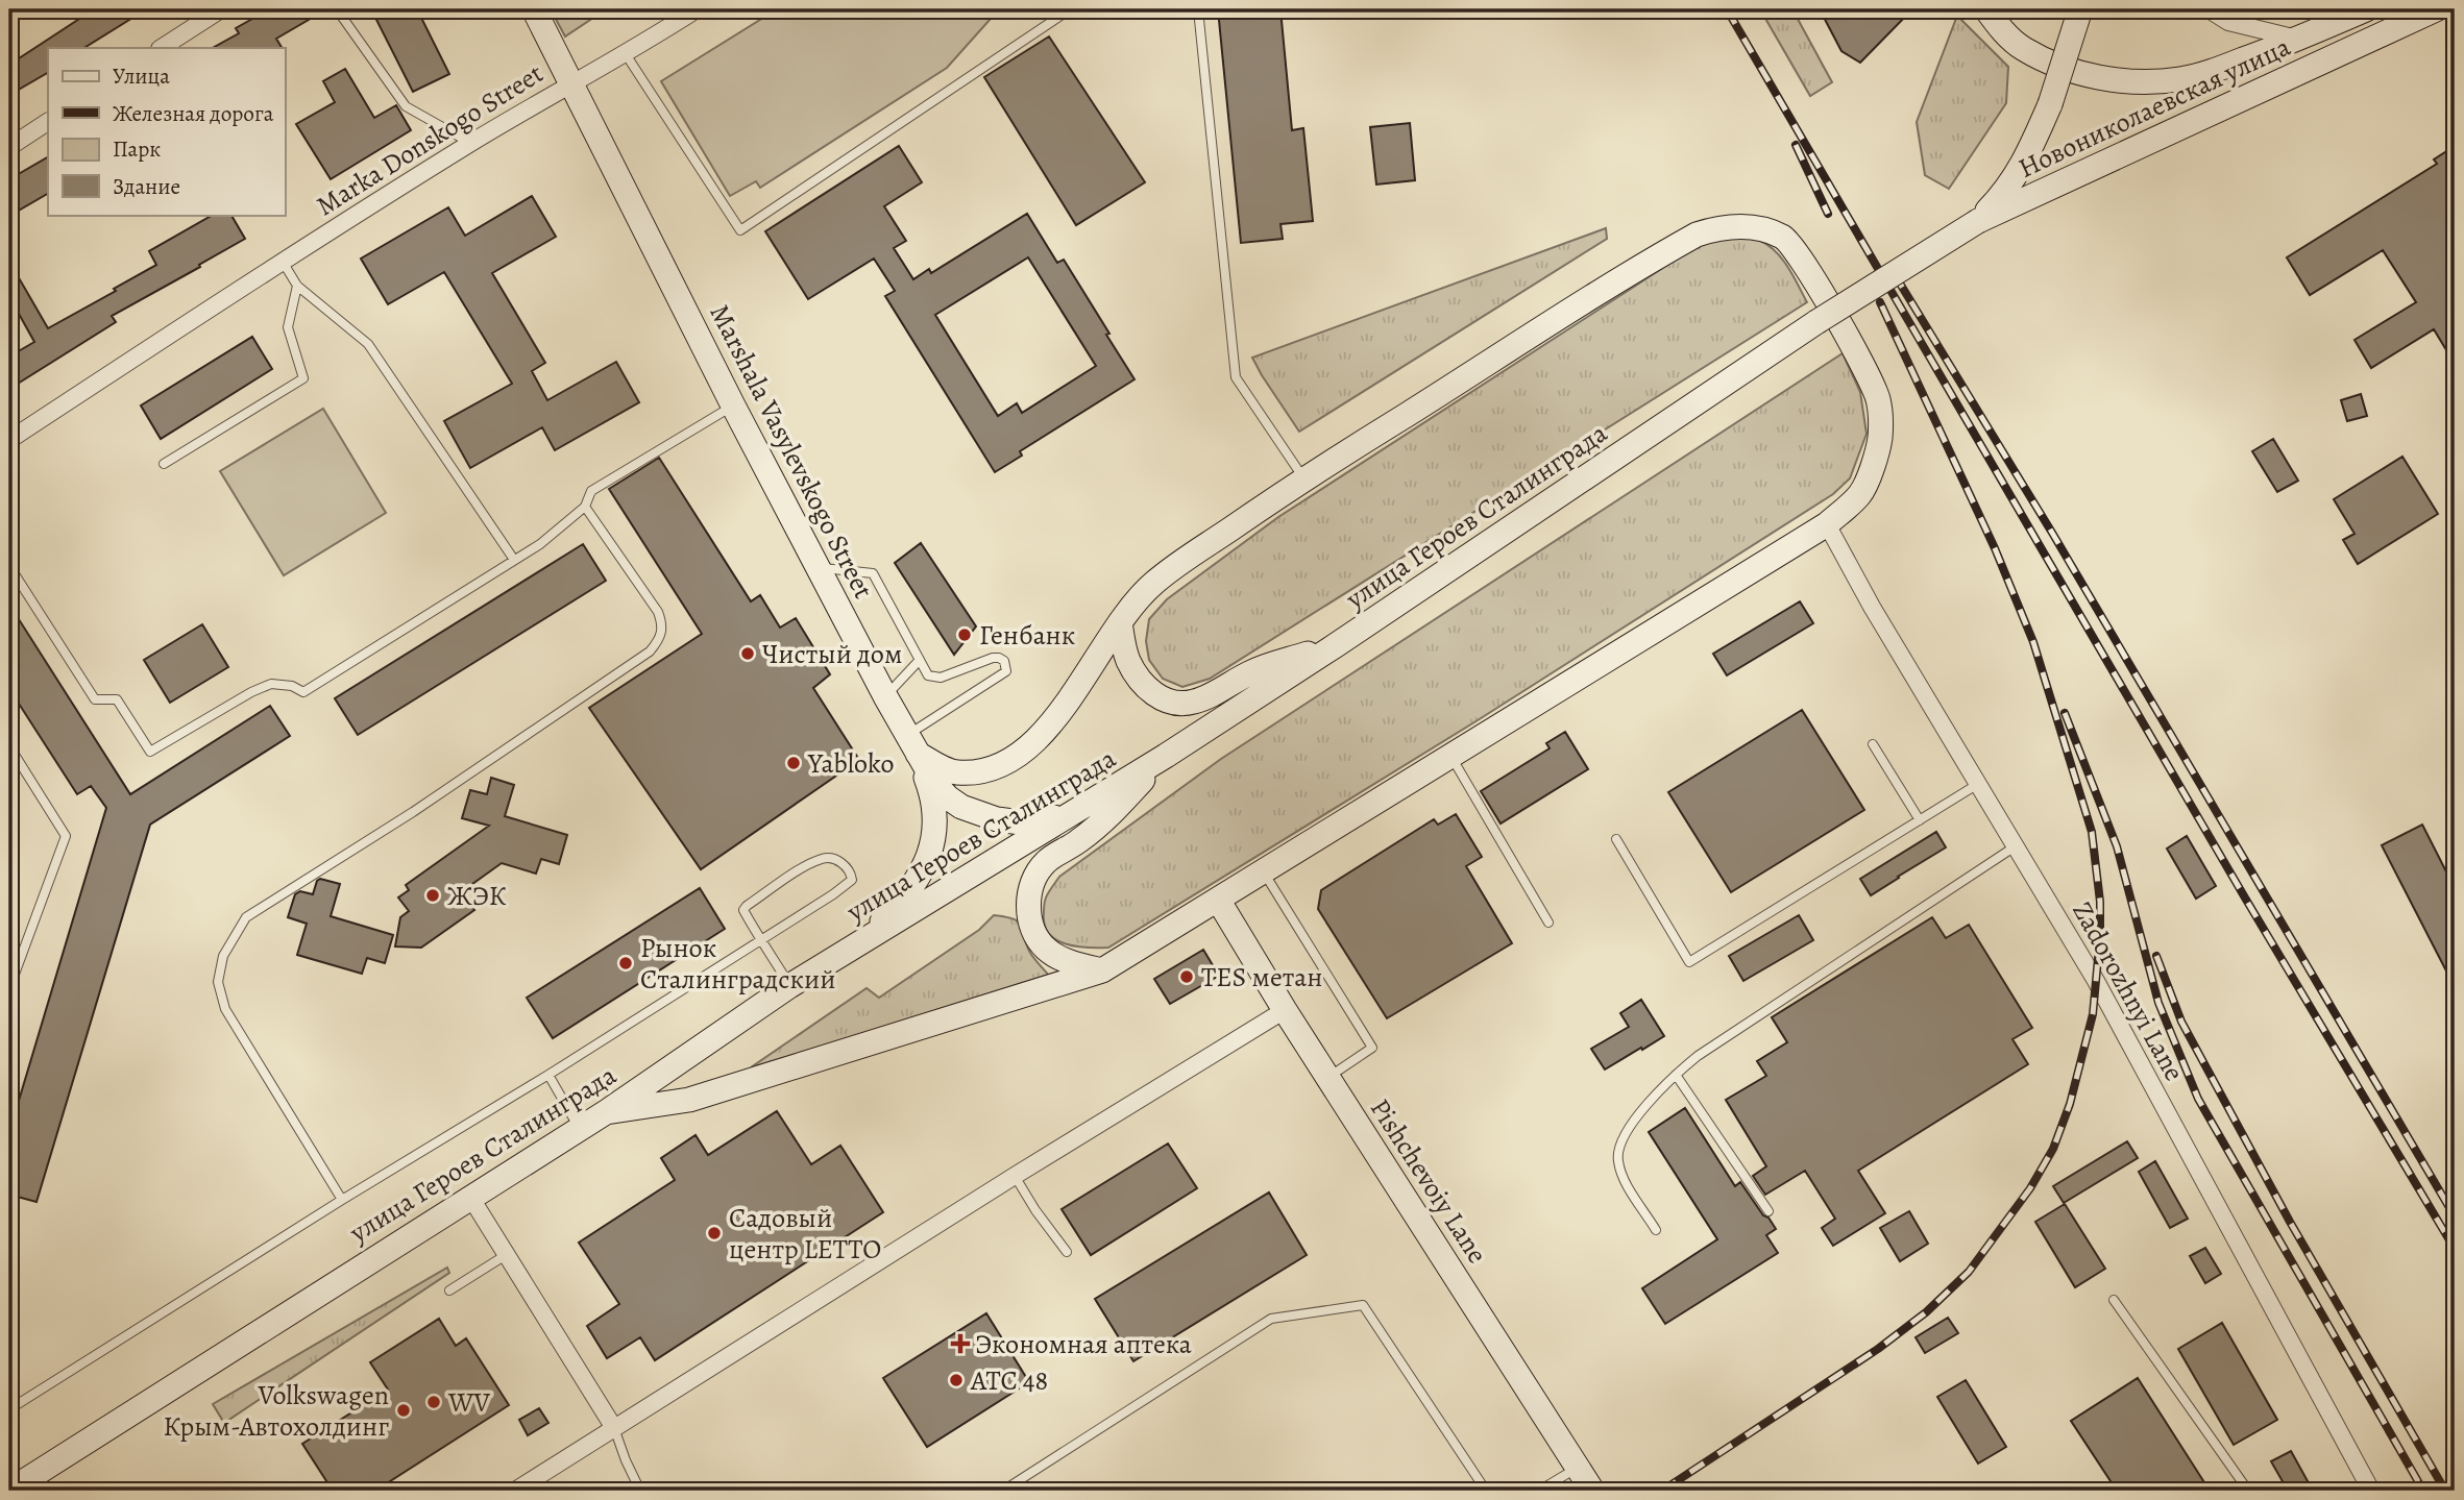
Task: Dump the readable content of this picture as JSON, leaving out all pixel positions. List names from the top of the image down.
{
  "streets": {
    "main road": [
      "Новониколаевская улица",
      "Marshala Vasylevskogo Street",
      "улица Героев Сталинграда",
      "Pishchevoiy Lane"
    ],
    "street": ["Marka Donskogo Street", "Zadorozhnyi Lane"]
  },
  "crossings": [
    ["Новониколаевская улица", "улица Героев Сталинграда"],
    ["Marka Donskogo Street", "Marshala Vasylevskogo Street"],
    ["Marshala Vasylevskogo Street", "улица Героев Сталинграда"]
  ],
  "places": {
    "other": [
      "Генбанк",
      "Чистый дом",
      "Yabloko",
      "ЖЭК",
      "Рынок Сталинградский",
      "TES метан",
      "Садовый центр LETTO",
      "АТС 48",
      "WV",
      "Volkswagen Крым-Автохолдинг"
    ],
    "health": ["Экономная аптека"]
  },
  "legend": [
    "Улица",
    "Железная дорога",
    "Парк",
    "Здание"
  ]
}
